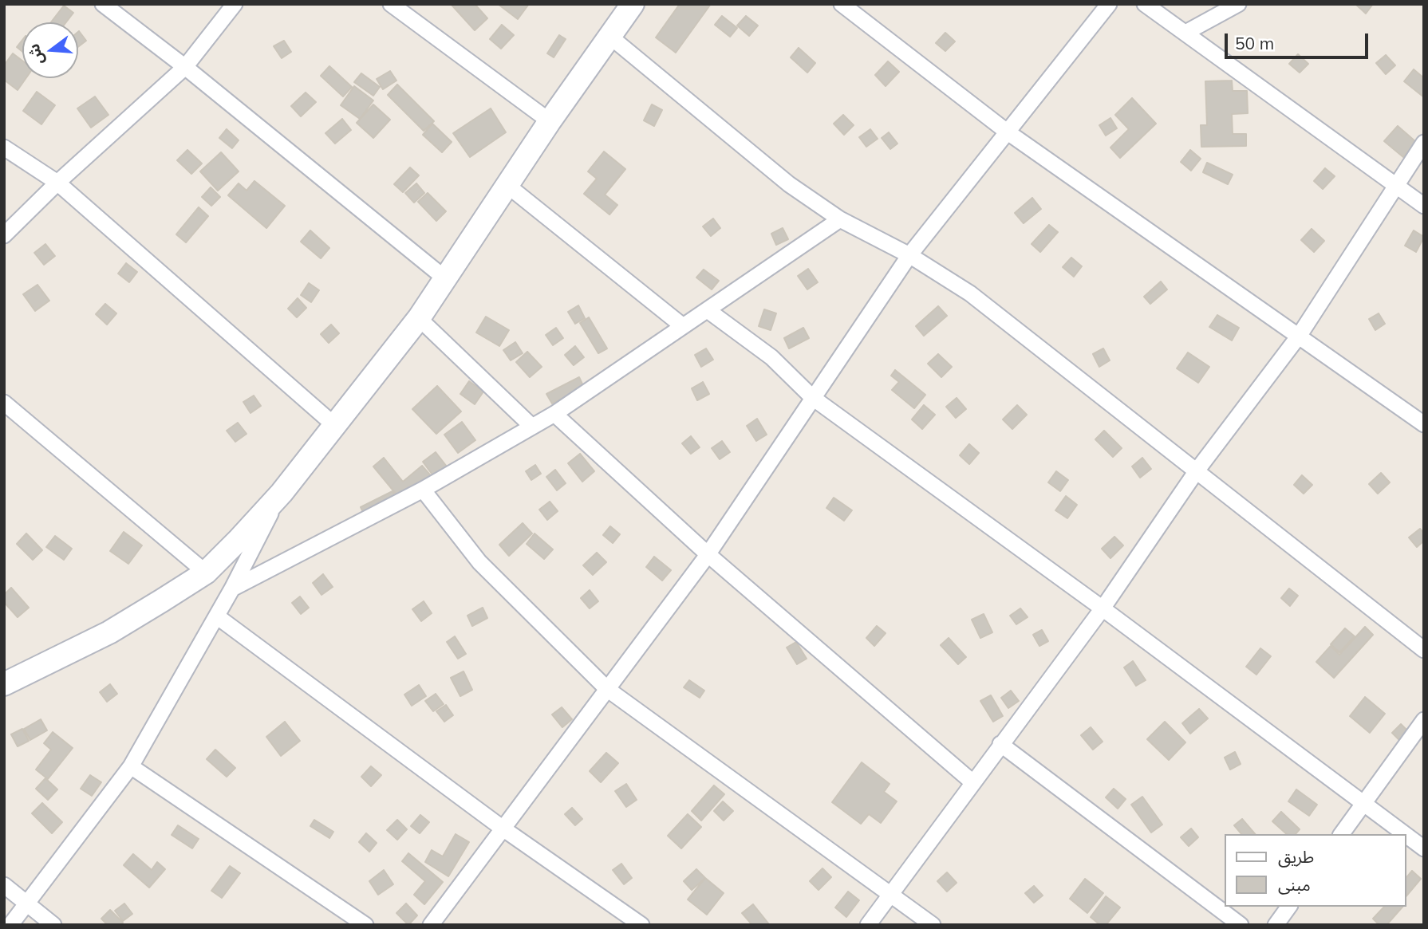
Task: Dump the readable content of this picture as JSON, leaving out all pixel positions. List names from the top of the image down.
{
  "legend": ["طريق", "مبنى"],
  "scale_bar": "50 m",
  "north": "left"
}
